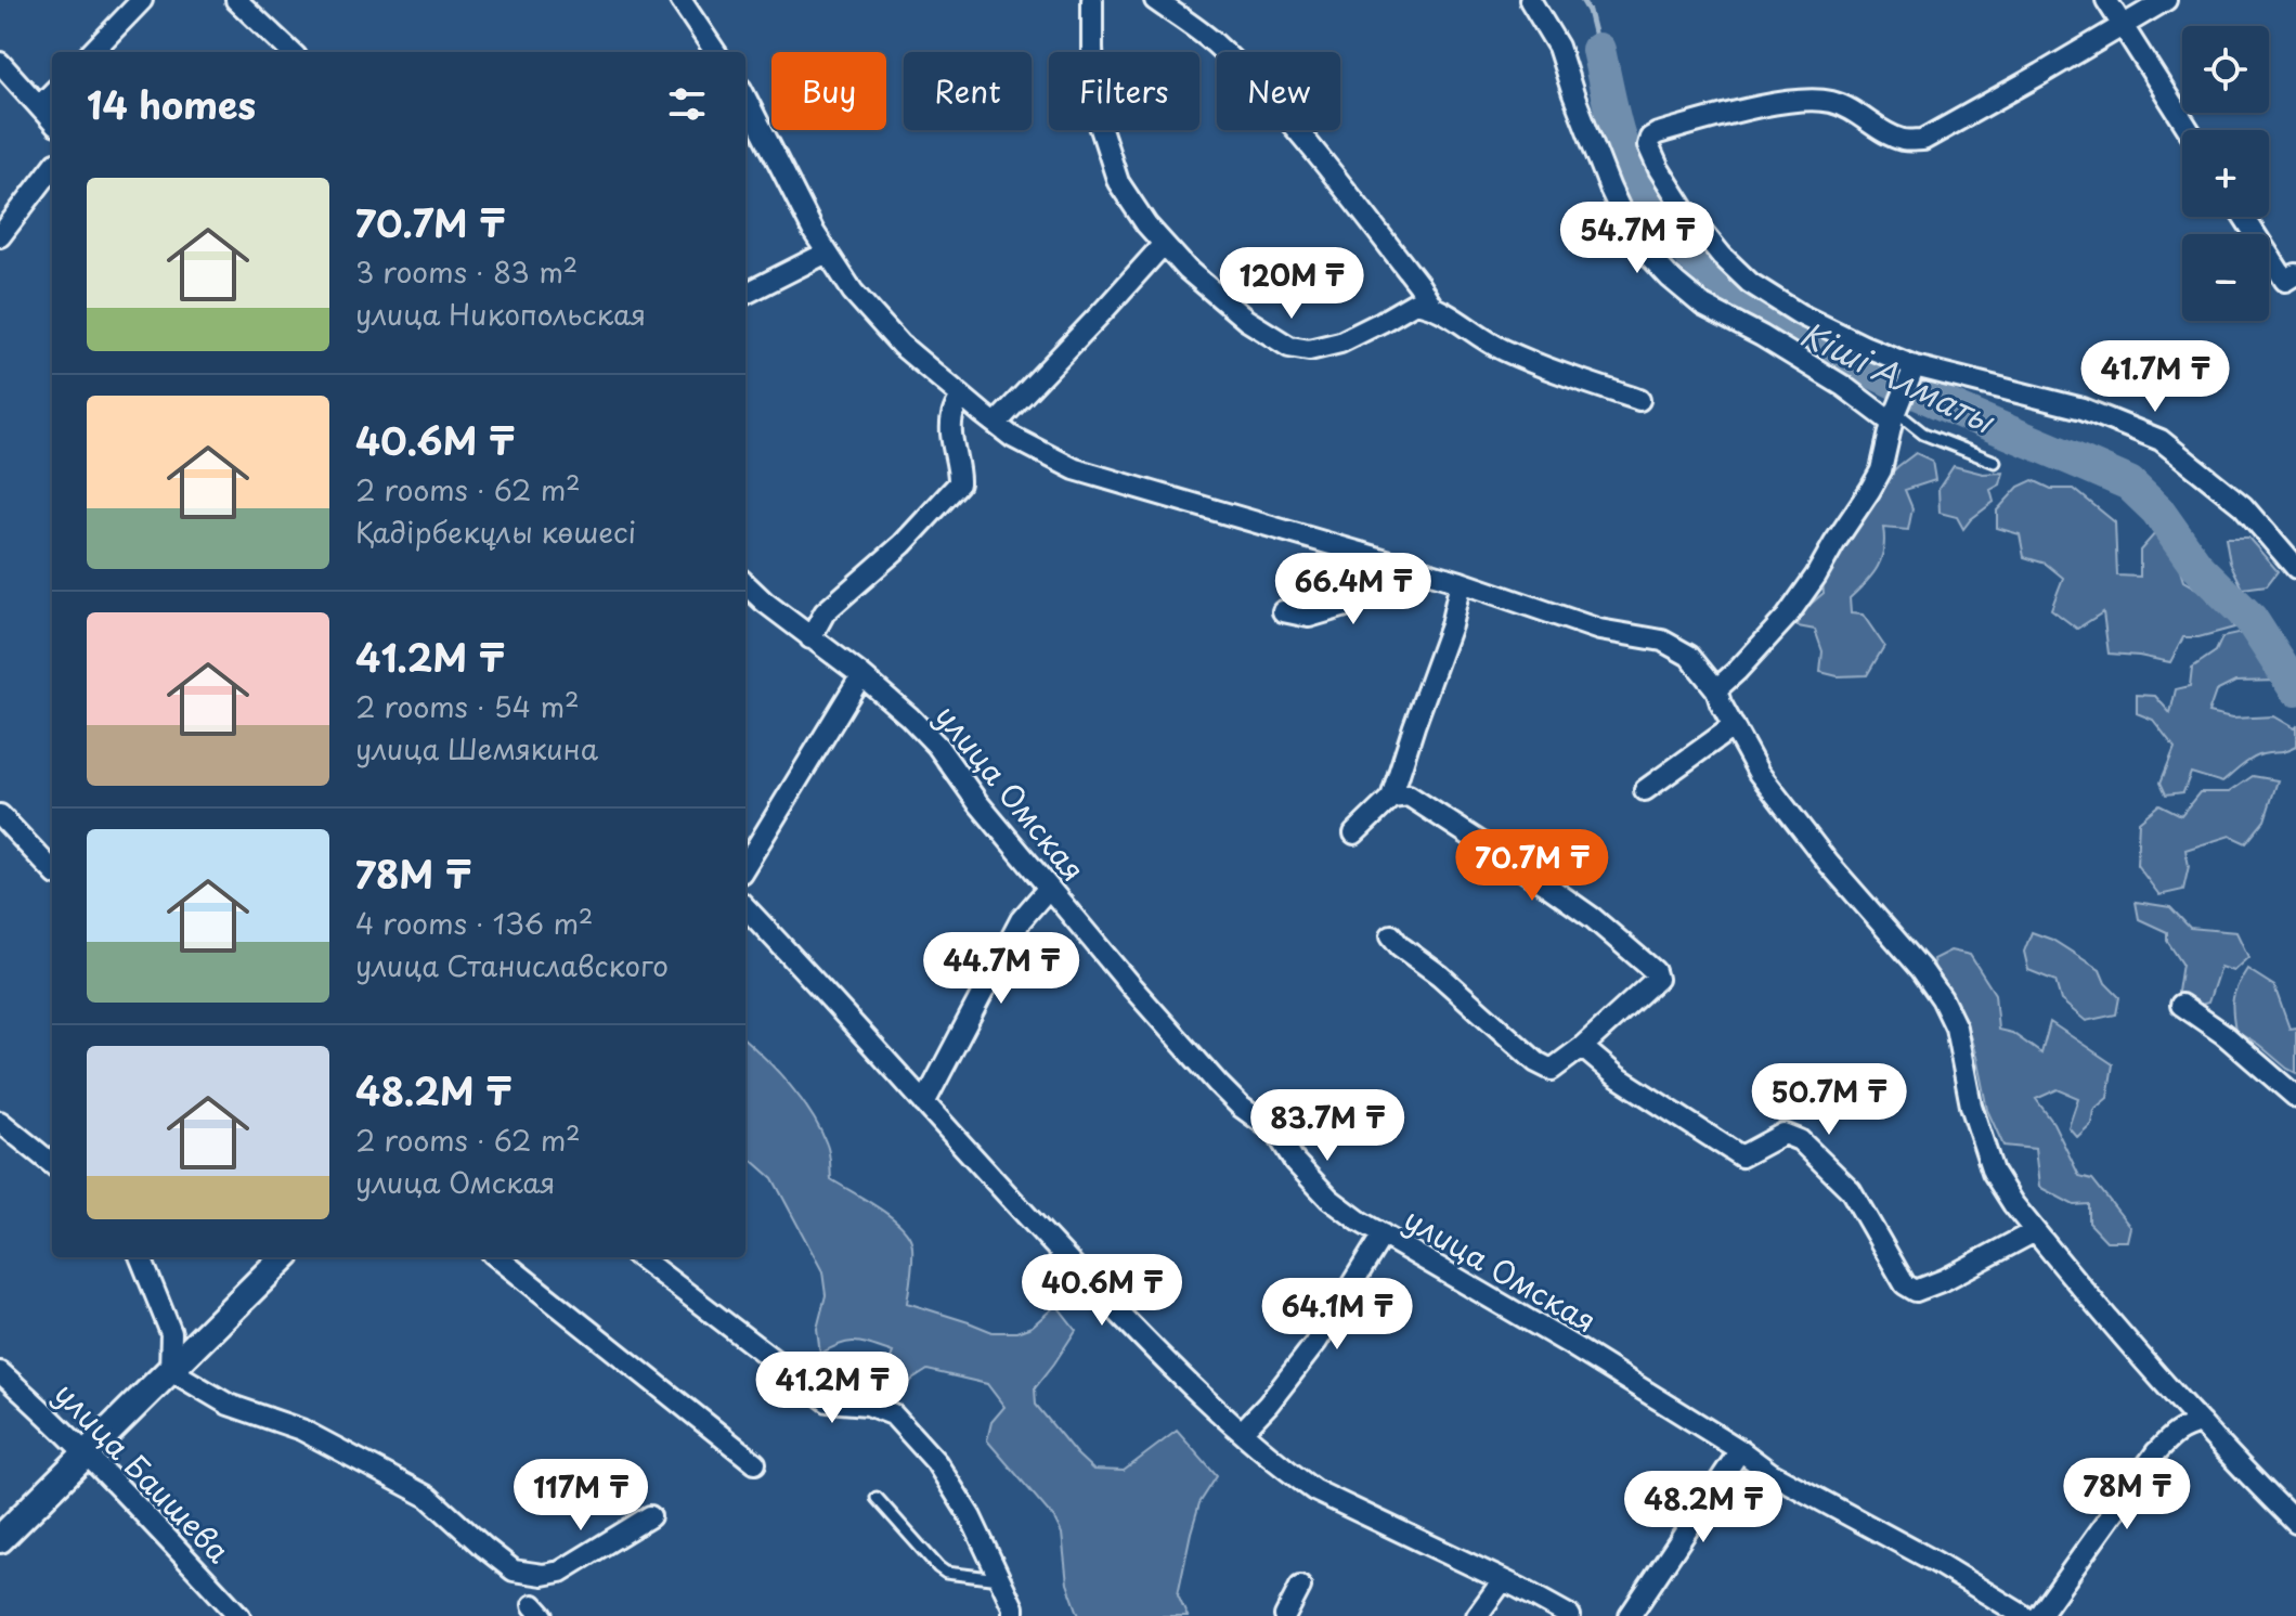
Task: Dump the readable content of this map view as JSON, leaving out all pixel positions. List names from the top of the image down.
{
  "streets": {
    "street": ["улица Омская", "улица Баишева"]
  },
  "water": ["Кіші Алматы"],
  "page": {
    "map_buttons": ["+", "−"],
    "chip": [
      "Buy",
      "Rent",
      "Filters",
      "New"
    ],
    "heading": "14 homes",
    "list": [
      {
        "name": "70.7M ₸",
        "note": "3 rooms · 83 m² · улица Никопольская"
      },
      {
        "name": "40.6M ₸",
        "note": "2 rooms · 62 m² · Қадірбекұлы көшесі"
      },
      {
        "name": "41.2M ₸",
        "note": "2 rooms · 54 m² · улица Шемякина"
      },
      {
        "name": "78M ₸",
        "note": "4 rooms · 136 m² · улица Станиславского"
      },
      {
        "name": "48.2M ₸",
        "note": "2 rooms · 62 m² · улица Омская"
      }
    ],
    "price": [
      "54.7M ₸",
      "120M ₸",
      "41.7M ₸",
      "66.4M ₸",
      "70.7M ₸",
      "44.7M ₸",
      "50.7M ₸",
      "83.7M ₸",
      "40.6M ₸",
      "64.1M ₸",
      "41.2M ₸",
      "78M ₸",
      "117M ₸",
      "48.2M ₸"
    ]
  }
}
